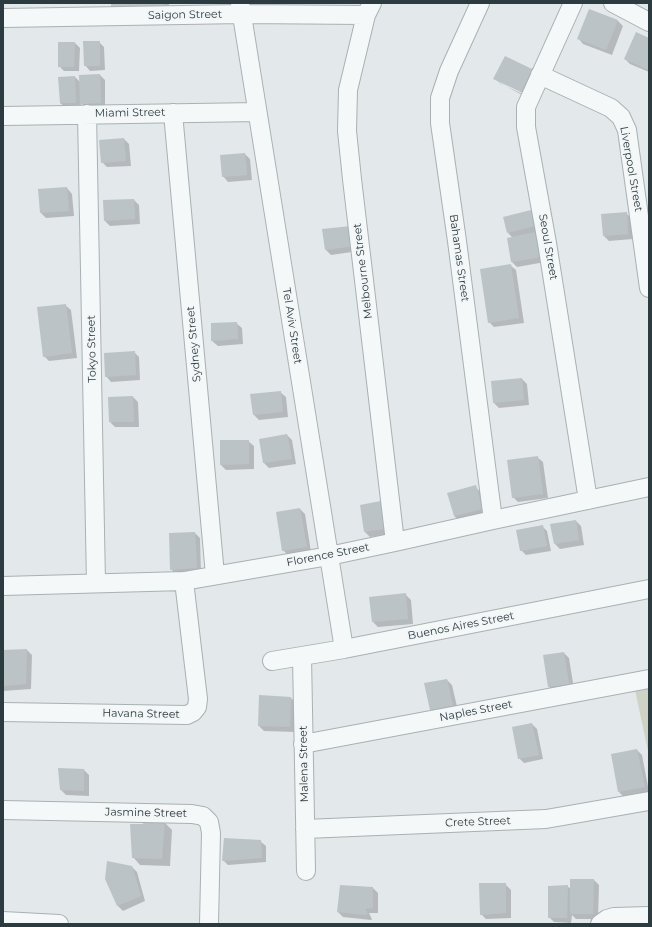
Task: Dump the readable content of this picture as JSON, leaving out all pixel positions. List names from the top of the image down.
{
  "streets": {
    "street": [
      "Saigon Street",
      "Miami Street",
      "Liverpool Street",
      "Seoul Street",
      "Bahamas Street",
      "Melbourne Street",
      "Tel Aviv Street",
      "Sydney Street",
      "Tokyo Street",
      "Florence Street",
      "Buenos Aires Street",
      "Naples Street",
      "Havana Street",
      "Malena Street",
      "Jasmine Street",
      "Crete Street"
    ]
  },
  "crossings": [
    ["Saigon Street", "Melbourne Street"],
    ["Saigon Street", "Tel Aviv Street"],
    ["Miami Street", "Tel Aviv Street"],
    ["Miami Street", "Sydney Street"],
    ["Miami Street", "Tokyo Street"],
    ["Liverpool Street", "Seoul Street"],
    ["Seoul Street", "Florence Street"],
    ["Bahamas Street", "Florence Street"],
    ["Melbourne Street", "Florence Street"],
    ["Tel Aviv Street", "Florence Street"],
    ["Tel Aviv Street", "Buenos Aires Street"],
    ["Sydney Street", "Florence Street"],
    ["Tokyo Street", "Florence Street"],
    ["Florence Street", "Havana Street"],
    ["Buenos Aires Street", "Malena Street"],
    ["Naples Street", "Malena Street"],
    ["Malena Street", "Crete Street"]
  ]
}
